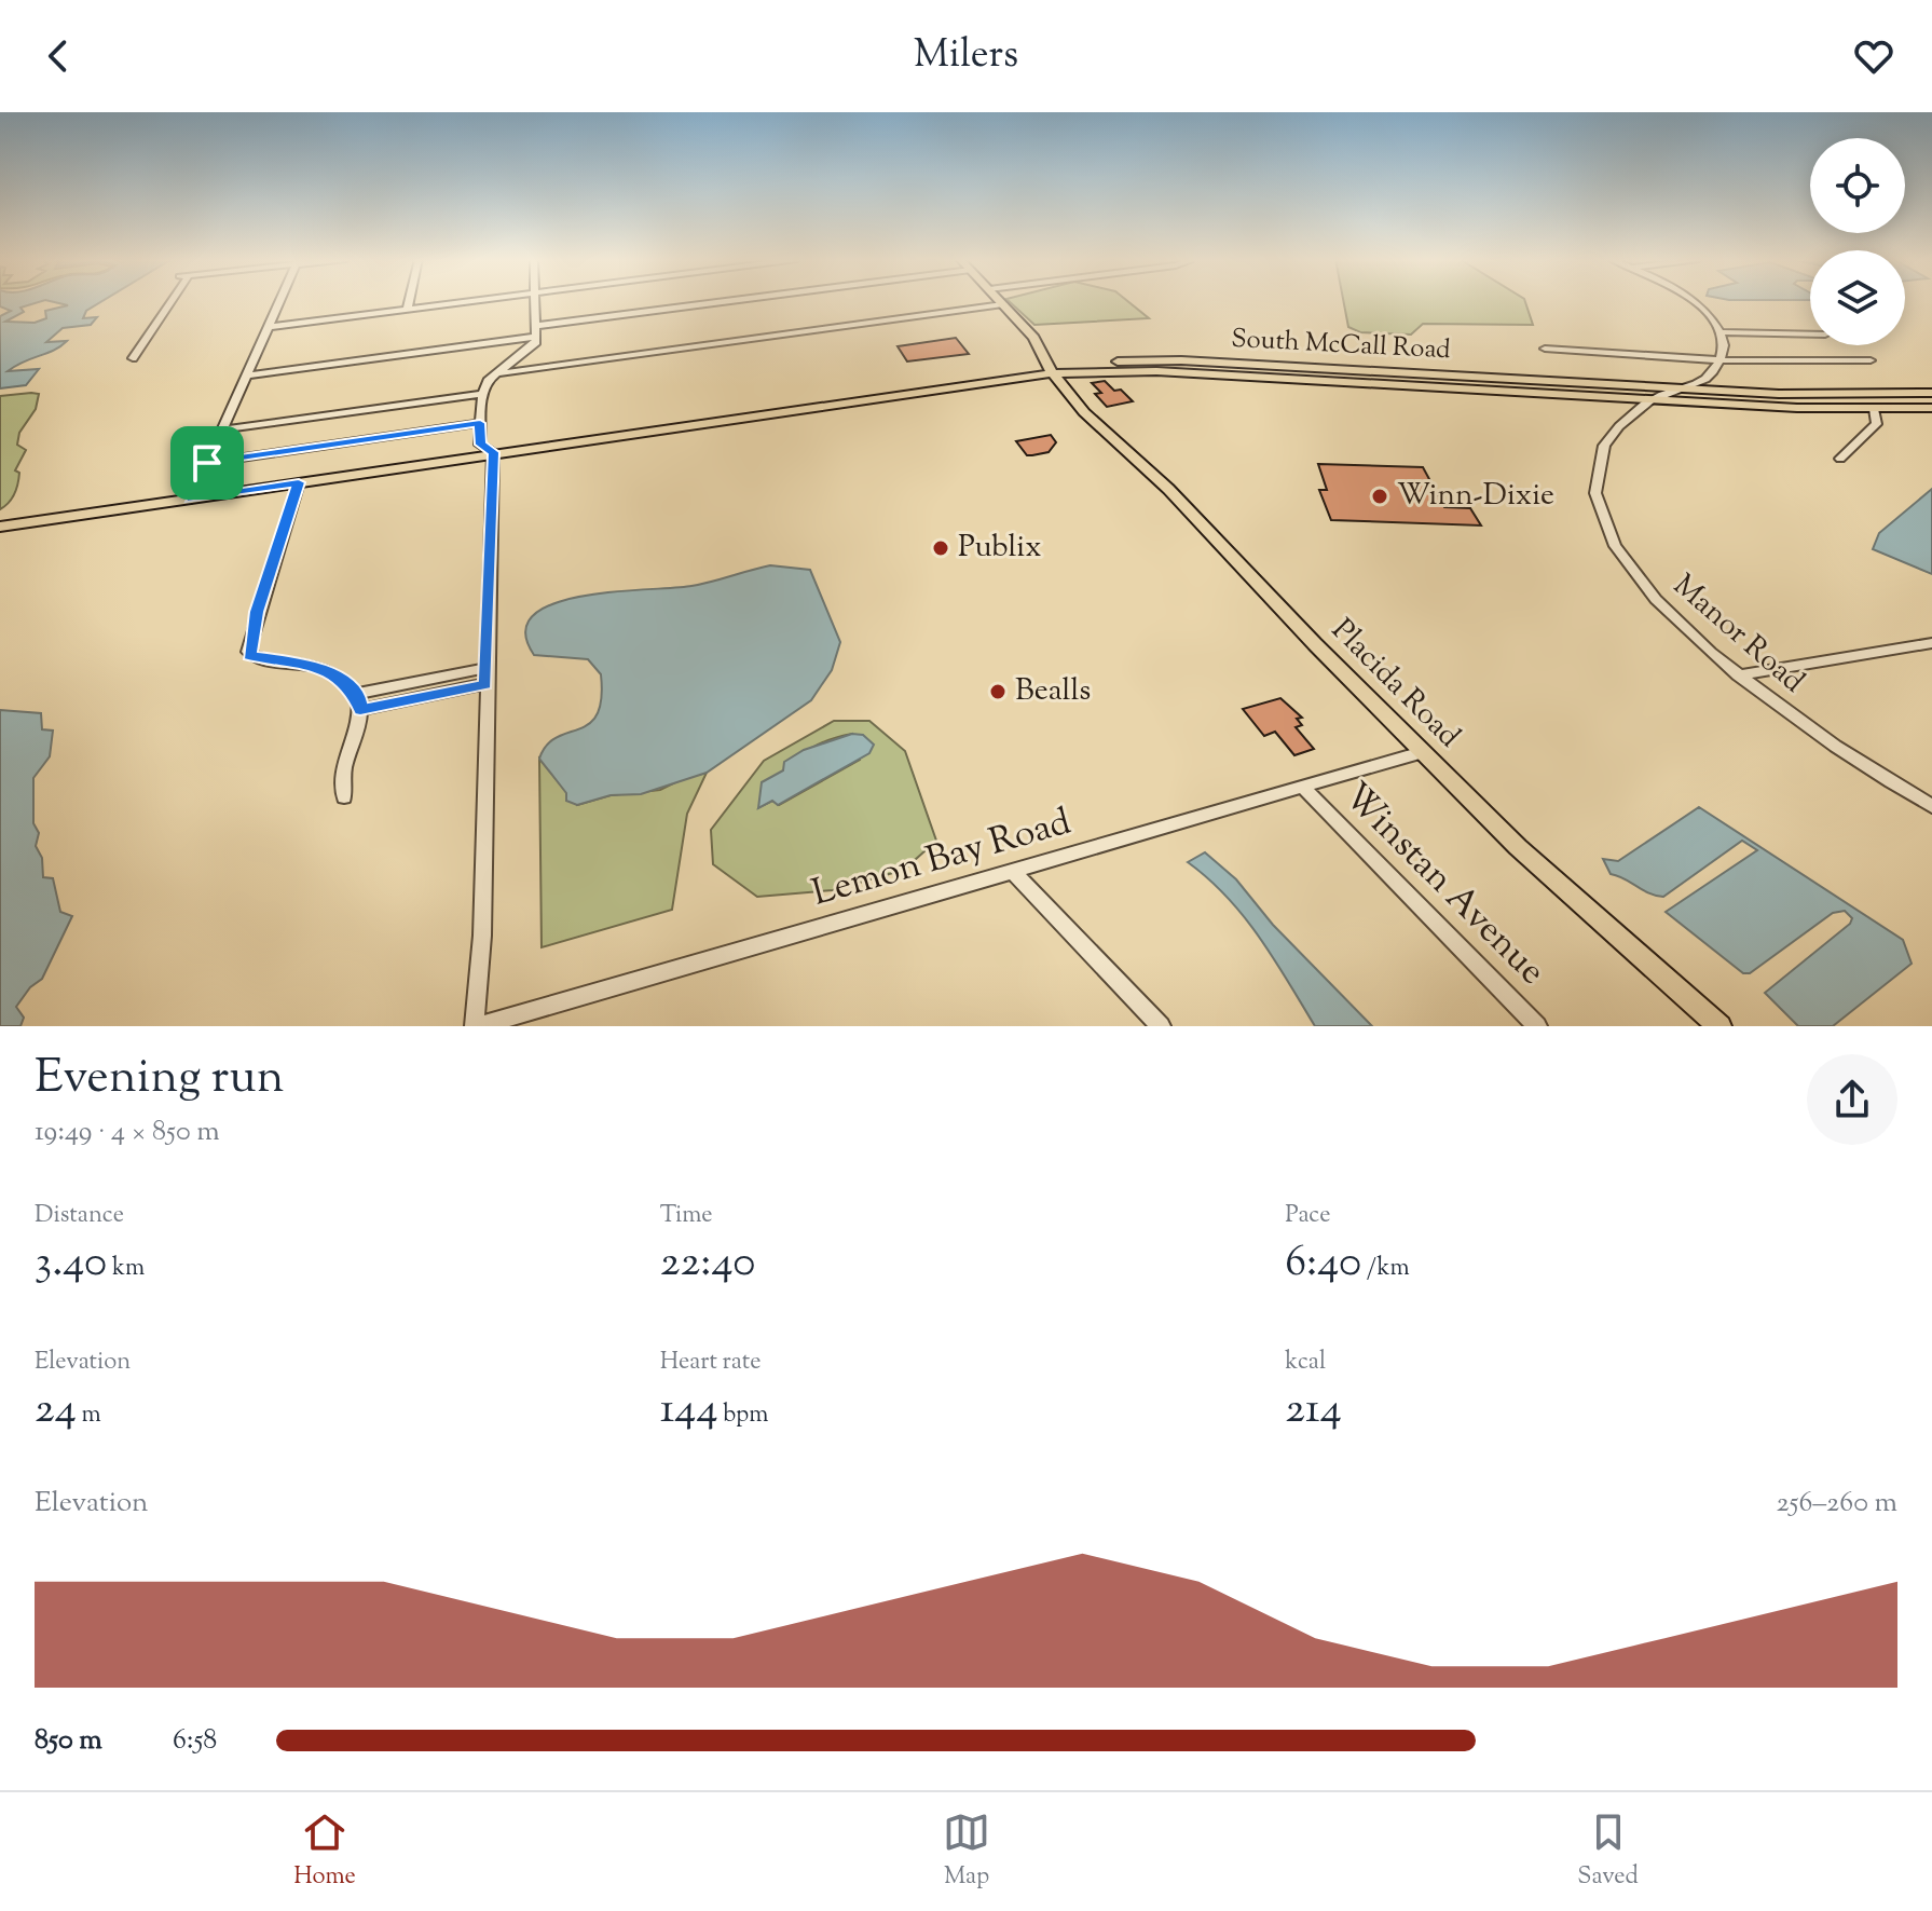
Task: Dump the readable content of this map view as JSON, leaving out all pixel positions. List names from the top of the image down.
{
  "streets": {
    "main road": ["South McCall Road", "Placida Road"],
    "street": ["Manor Road", "Lemon Bay Road", "Winstan Avenue"]
  },
  "crossings": [
    ["South McCall Road", "Manor Road"],
    ["South McCall Road", "Placida Road"],
    ["Placida Road", "Lemon Bay Road"],
    ["Lemon Bay Road", "Winstan Avenue"]
  ],
  "places": ["Winn-Dixie", "Publix", "Bealls"],
  "page": {
    "header": "Milers",
    "heading": ["Evening run", "19:49 · 4 × 850 m"],
    "stats": [
      ["Distance", "3.40 km"],
      ["Time", "22:40"],
      ["Pace", "6:40 /km"],
      ["Elevation", "24 m"],
      ["Heart rate", "144 bpm"],
      ["kcal", "214"]
    ],
    "chart": ["Elevation", "256–260 m"],
    "list": [
      {
        "name": "850 m",
        "note": "6:58"
      }
    ],
    "tabs": ["Home", "Map", "Saved"]
  }
}
